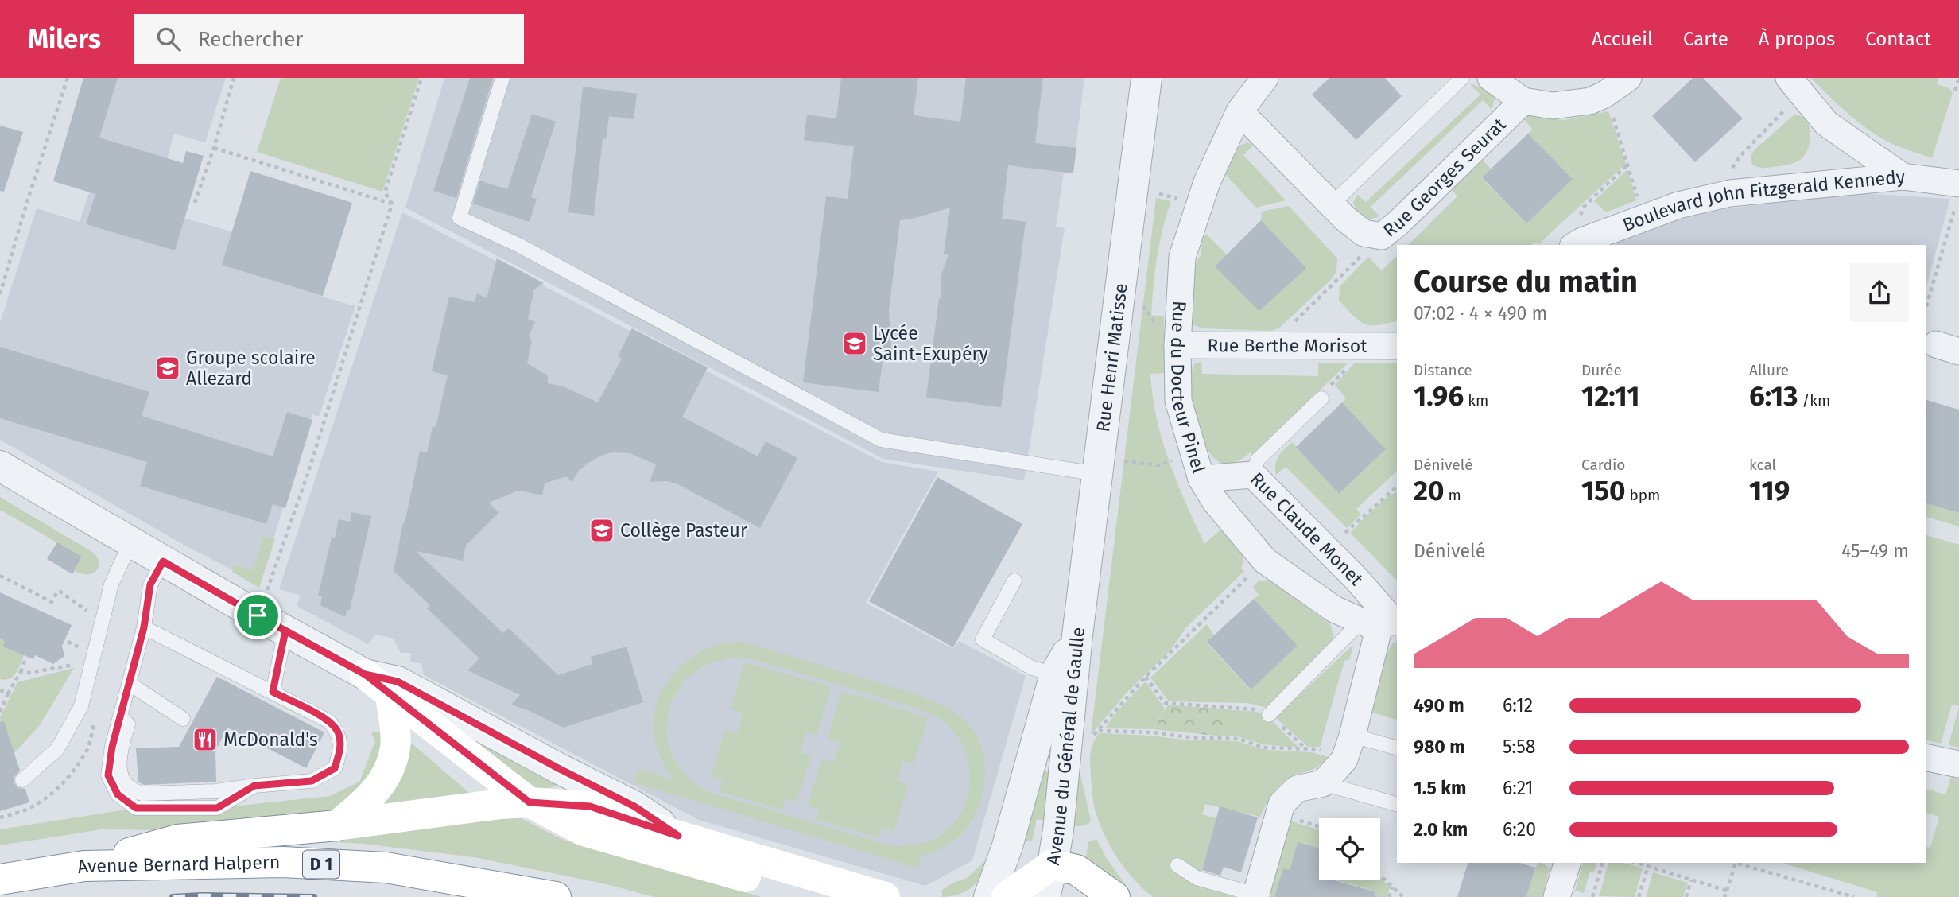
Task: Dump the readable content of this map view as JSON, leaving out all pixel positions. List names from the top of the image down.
{
  "streets": {
    "main road": ["D 1", "Avenue Bernard Halpern"],
    "street": [
      "Rue Georges Seurat",
      "Boulevard John Fitzgerald Kennedy",
      "Rue Berthe Morisot",
      "Rue Henri Matisse",
      "Rue du Docteur Pinel",
      "Rue Claude Monet",
      "Avenue du Général de Gaulle"
    ]
  },
  "crossings": [
    ["Rue Georges Seurat", "Rue du Docteur Pinel"],
    ["Rue Berthe Morisot", "Rue du Docteur Pinel"],
    ["Rue Henri Matisse", "Avenue du Général de Gaulle"],
    ["Rue du Docteur Pinel", "Rue Claude Monet"]
  ],
  "places": {
    "school or university": ["Lycée Saint-Exupéry", "Groupe scolaire Allezard", "Collège Pasteur"],
    "restaurant": ["McDonald's"]
  },
  "page": {
    "header": "Milers",
    "search": "Rechercher",
    "nav": [
      "Accueil",
      "Carte",
      "À propos",
      "Contact"
    ],
    "heading": ["Course du matin", "07:02 · 4 × 490 m"],
    "stats": [
      ["Distance", "1.96 km"],
      ["Durée", "12:11"],
      ["Allure", "6:13 /km"],
      ["Dénivelé", "20 m"],
      ["Cardio", "150 bpm"],
      ["kcal", "119"]
    ],
    "chart": ["Dénivelé", "45–49 m"],
    "list": [
      {
        "name": "490 m",
        "note": "6:12"
      },
      {
        "name": "980 m",
        "note": "5:58"
      },
      {
        "name": "1.5 km",
        "note": "6:21"
      },
      {
        "name": "2.0 km",
        "note": "6:20"
      }
    ]
  }
}
